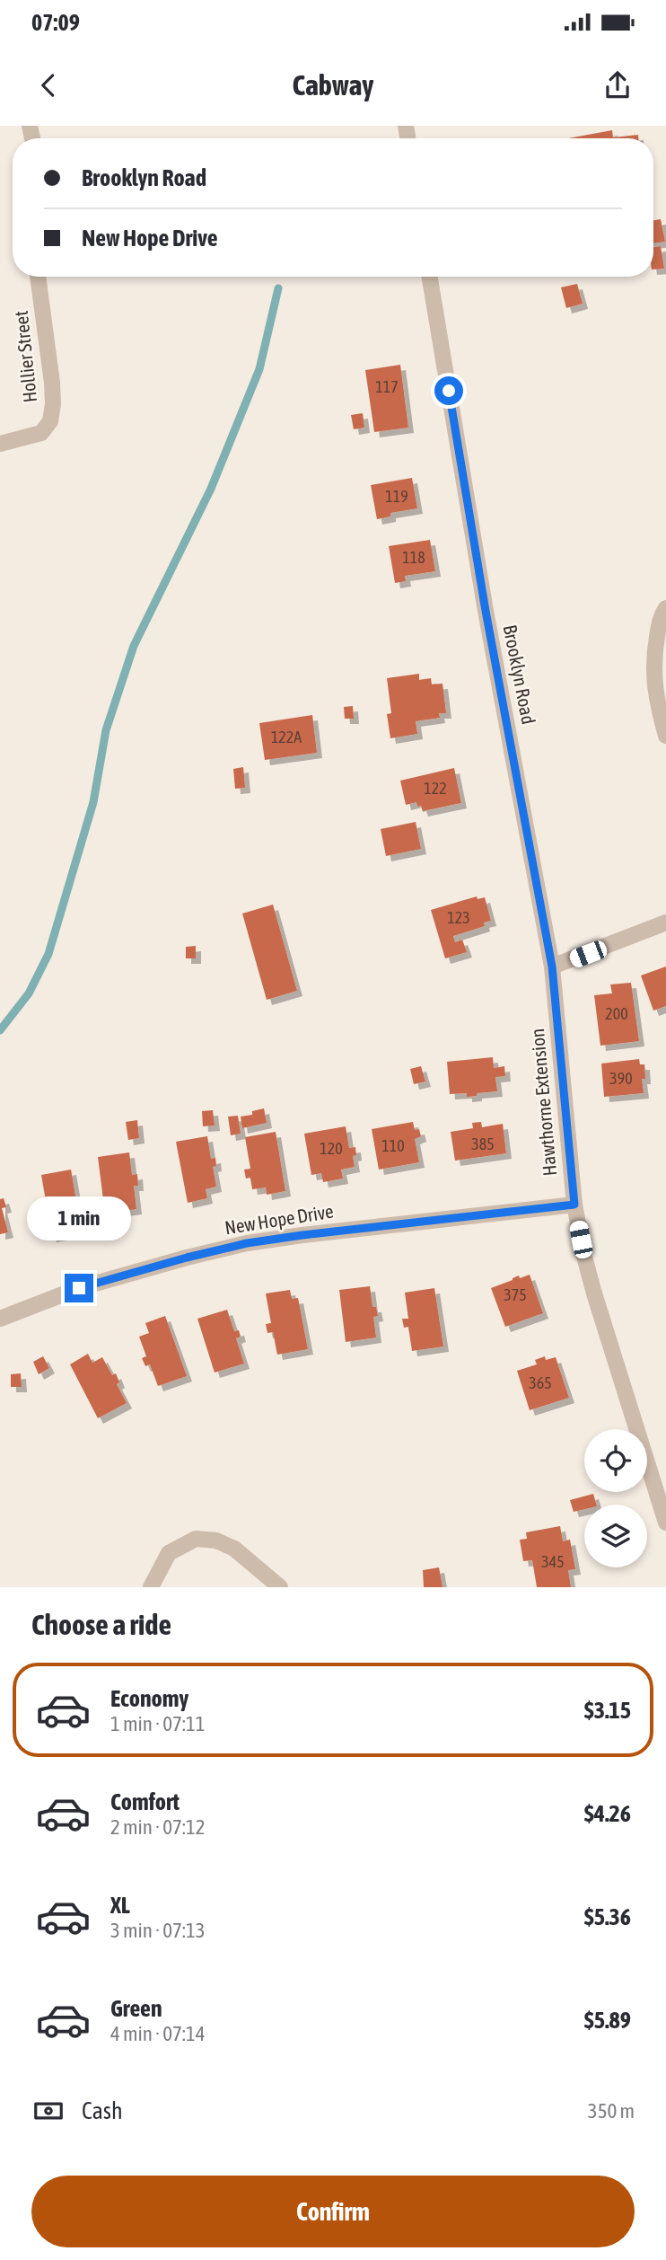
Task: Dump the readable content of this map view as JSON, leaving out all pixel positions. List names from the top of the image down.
{
  "streets": {
    "street": [
      "Hollier Street",
      "Brooklyn Road",
      "Hawthorne Extension",
      "New Hope Drive"
    ]
  },
  "crossings": [
    ["Brooklyn Road", "Hawthorne Extension"],
    ["Hawthorne Extension", "New Hope Drive"]
  ],
  "house_numbers": [
    "117",
    "119",
    "118",
    "122A",
    "122",
    "123",
    "200",
    "390",
    "385",
    "110",
    "120",
    "375",
    "365",
    "345"
  ],
  "page": {
    "status": "07:09",
    "header": "Cabway",
    "banner": ["Brooklyn Road", "New Hope Drive"],
    "bubble": "1 min",
    "heading": "Choose a ride",
    "list": [
      {
        "name": "Economy",
        "note": "1 min · 07:11",
        "value": "$3.15"
      },
      {
        "name": "Comfort",
        "note": "2 min · 07:12",
        "value": "$4.26"
      },
      {
        "name": "XL",
        "note": "3 min · 07:13",
        "value": "$5.36"
      },
      {
        "name": "Green",
        "note": "4 min · 07:14",
        "value": "$5.89"
      }
    ],
    "pay": ["Cash", "350 m"],
    "buttons": "Confirm"
  }
}
